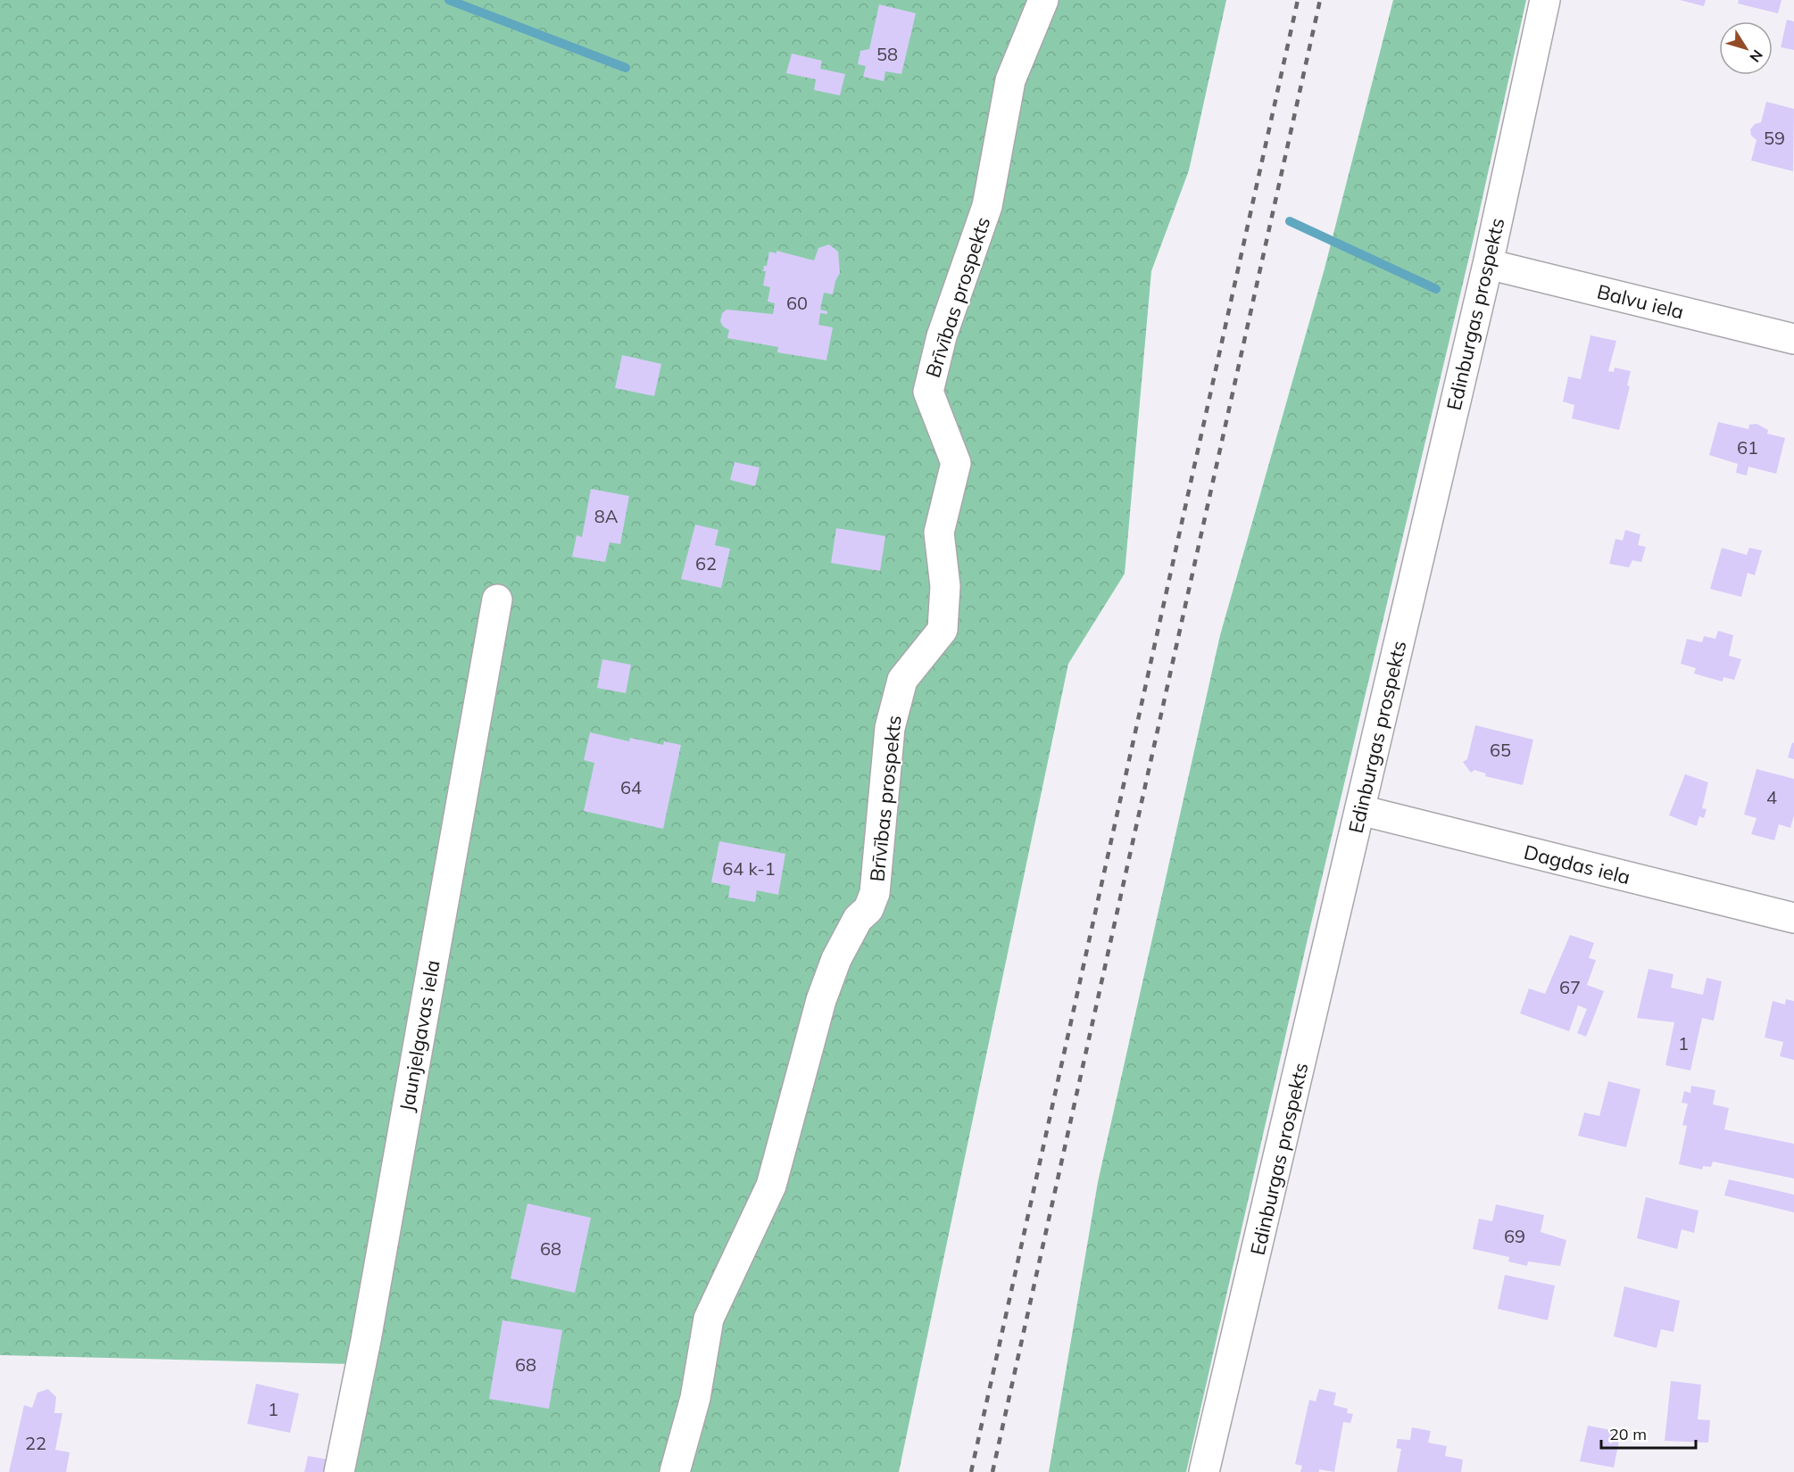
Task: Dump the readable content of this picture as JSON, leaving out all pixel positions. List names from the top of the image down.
{
  "streets": {
    "street": [
      "Brīvības prospekts",
      "Balvu iela",
      "Edinburgas prospekts",
      "Dagdas iela",
      "Jaunjelgavas iela"
    ]
  },
  "crossings": [
    ["Balvu iela", "Edinburgas prospekts"],
    ["Edinburgas prospekts", "Dagdas iela"]
  ],
  "house_numbers": [
    "58",
    "59",
    "60",
    "61",
    "8A",
    "62",
    "65",
    "64",
    "4",
    "64 k-1",
    "67",
    "1",
    "69",
    "68",
    "68",
    "1",
    "22"
  ],
  "scale_bar": "20 m",
  "north": "bottom right"
}
